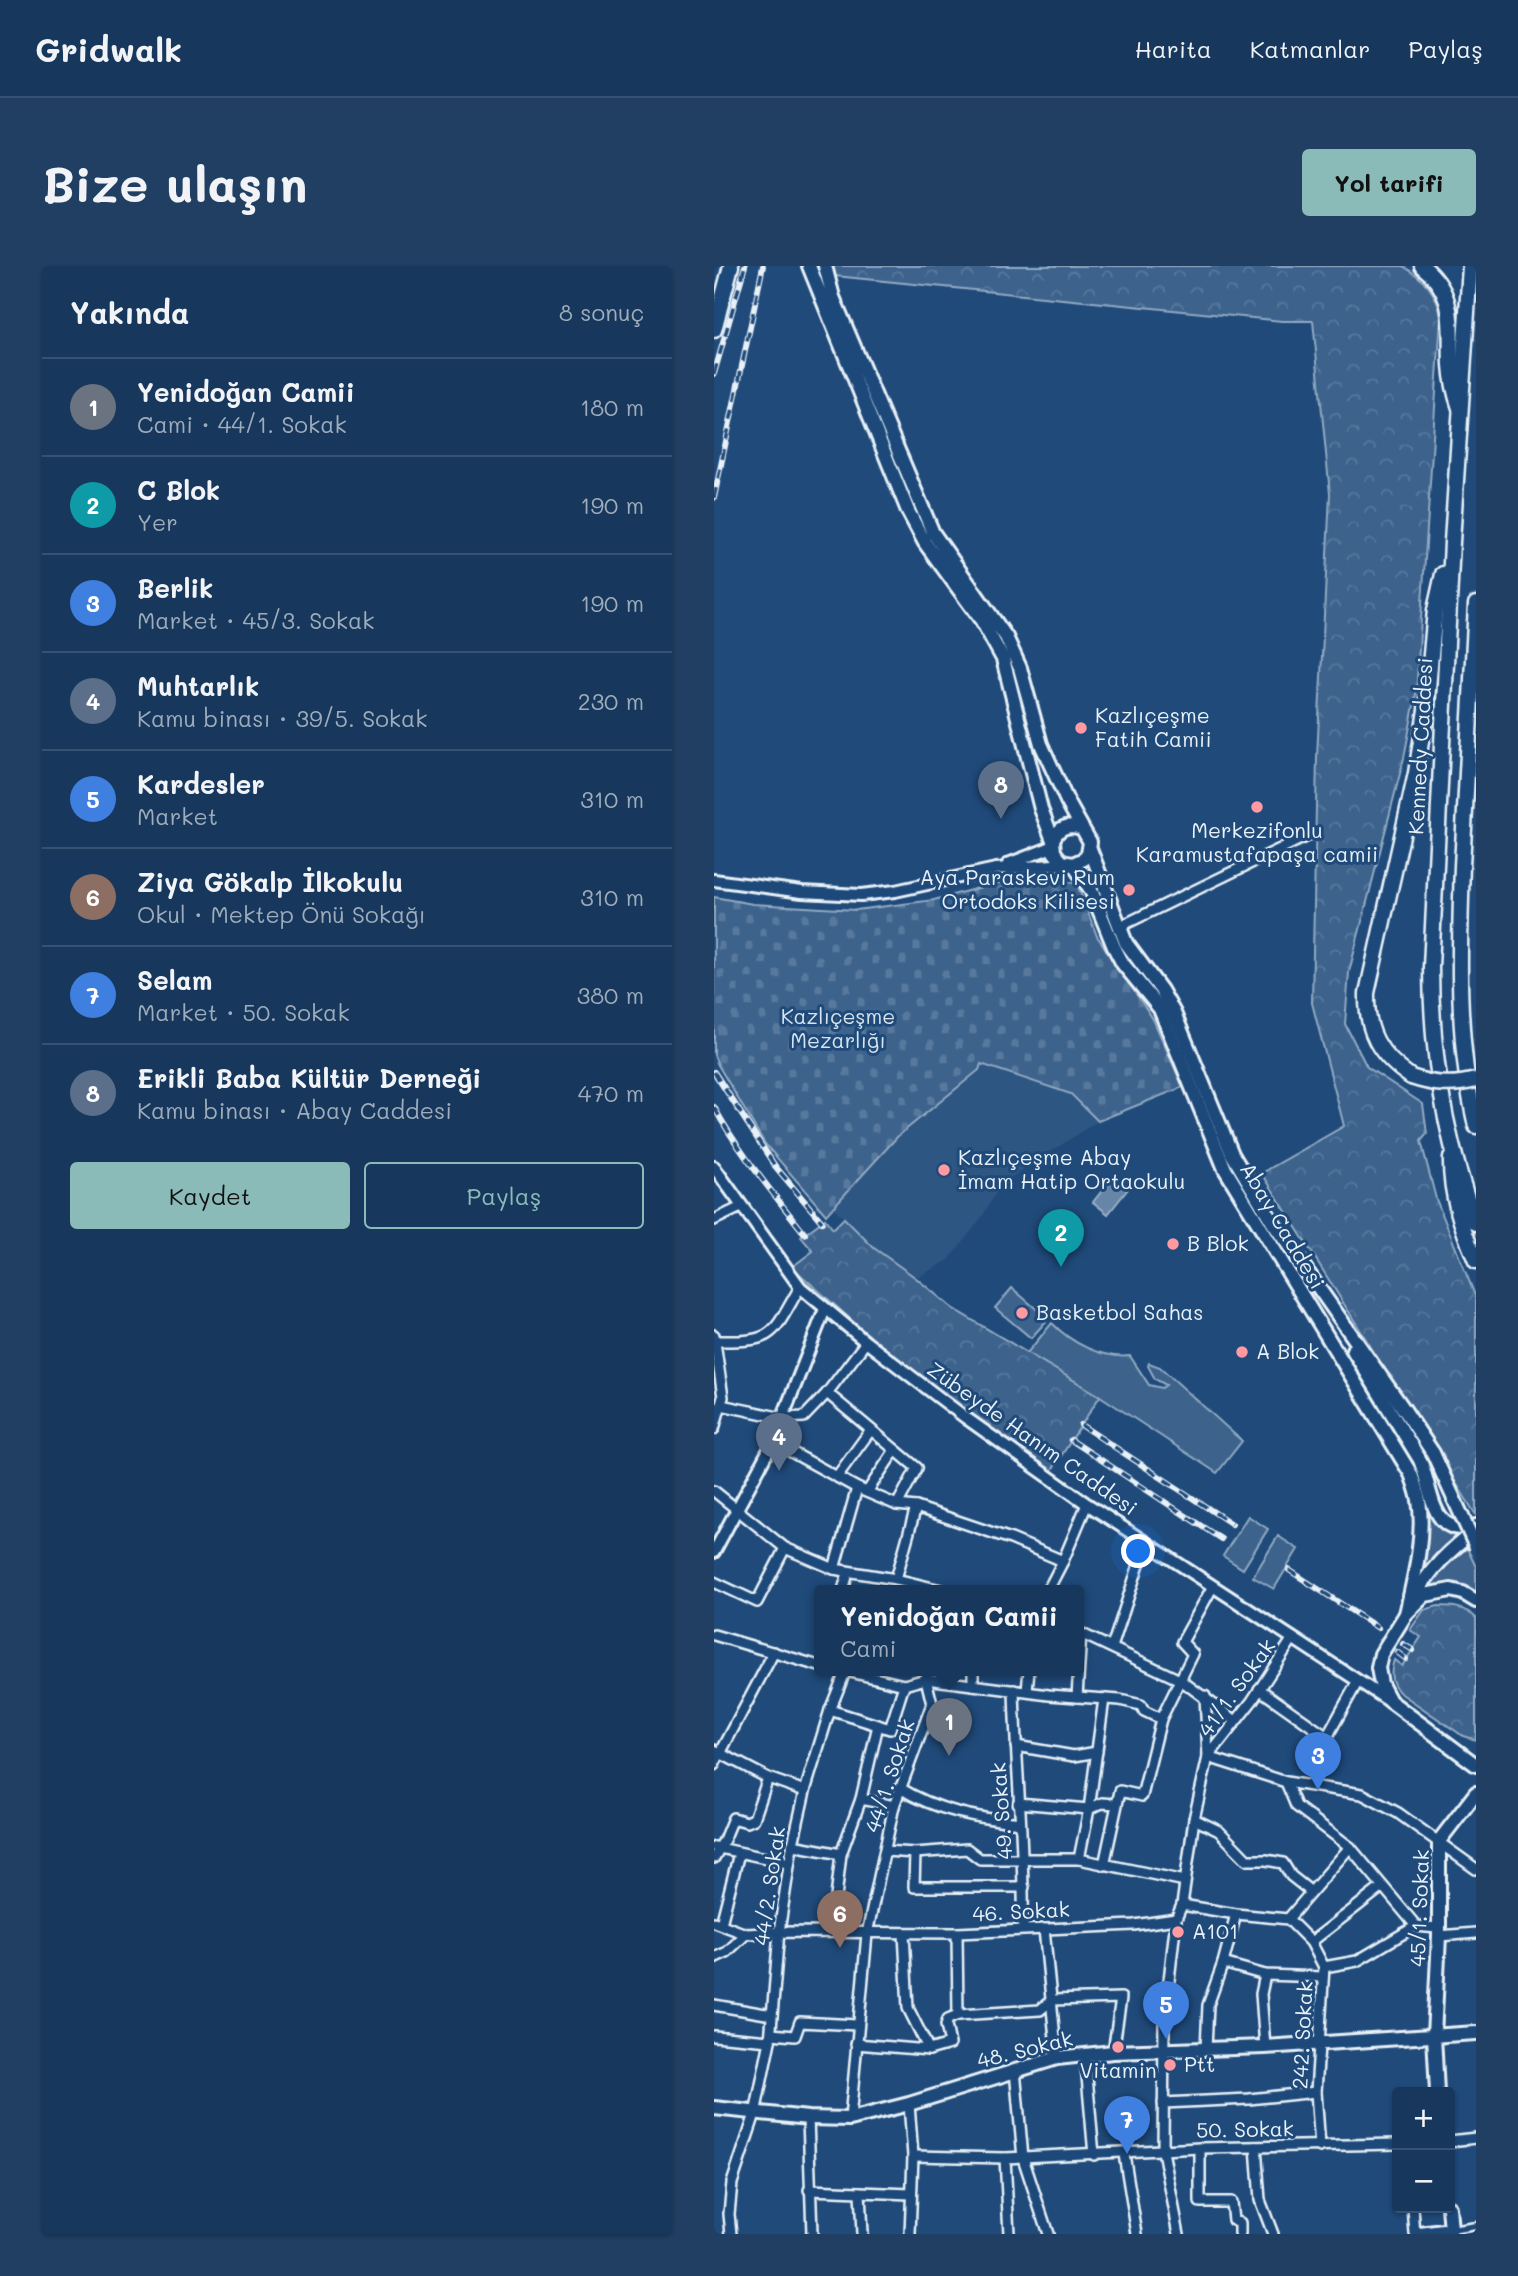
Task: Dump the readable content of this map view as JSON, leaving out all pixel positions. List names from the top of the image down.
{
  "streets": {
    "main road": [
      "Kennedy Caddesi",
      "Abay Caddesi",
      "Zübeyde Hanım Caddesi",
      "45/1. Sokak",
      "48. Sokak"
    ],
    "street": [
      "41/1. Sokak",
      "44/1. Sokak",
      "49. Sokak",
      "44/2. Sokak",
      "46. Sokak",
      "242. Sokak",
      "50. Sokak"
    ]
  },
  "crossings": [
    ["Abay Caddesi", "Zübeyde Hanım Caddesi"],
    ["Zübeyde Hanım Caddesi", "41/1. Sokak"],
    ["44/1. Sokak", "46. Sokak"],
    ["44/1. Sokak", "48. Sokak"],
    ["49. Sokak", "46. Sokak"],
    ["44/2. Sokak", "46. Sokak"],
    ["44/2. Sokak", "48. Sokak"],
    ["45/1. Sokak", "48. Sokak"],
    ["242. Sokak", "48. Sokak"],
    ["242. Sokak", "50. Sokak"]
  ],
  "parks": ["Kazlıçeşme Mezarlığı"],
  "places": [
    "Kazlıçeşme Fatih Camii",
    "Merkezifonlu Karamustafapaşa camii",
    "Aya Paraskevi Rum Ortodoks Kilisesi",
    "Kazlıçeşme Abay İmam Hatip Ortaokulu",
    "B Blok",
    "Basketbol Sahas",
    "A Blok",
    "A101",
    "Vitamin",
    "Ptt"
  ],
  "page": {
    "header": "Gridwalk",
    "nav": ["Harita", "Katmanlar", "Paylaş"],
    "buttons": [
      "Yol tarifi",
      ["Kaydet", "Paylaş"]
    ],
    "title": "Bize ulaşın",
    "heading": ["Yakında", "8 sonuç"],
    "list": [
      {
        "mark": "1",
        "name": "Yenidoğan Camii",
        "note": "Cami · 44/1. Sokak",
        "value": "180 m"
      },
      {
        "mark": "2",
        "name": "C Blok",
        "note": "Yer",
        "value": "190 m"
      },
      {
        "mark": "3",
        "name": "Berlik",
        "note": "Market · 45/3. Sokak",
        "value": "190 m"
      },
      {
        "mark": "4",
        "name": "Muhtarlık",
        "note": "Kamu binası · 39/5. Sokak",
        "value": "230 m"
      },
      {
        "mark": "5",
        "name": "Kardesler",
        "note": "Market",
        "value": "310 m"
      },
      {
        "mark": "6",
        "name": "Ziya Gökalp İlkokulu",
        "note": "Okul · Mektep Önü Sokağı",
        "value": "310 m"
      },
      {
        "mark": "7",
        "name": "Selam",
        "note": "Market · 50. Sokak",
        "value": "380 m"
      },
      {
        "mark": "8",
        "name": "Erikli Baba Kültür Derneği",
        "note": "Kamu binası · Abay Caddesi",
        "value": "470 m"
      }
    ],
    "pins": [
      "8",
      "2",
      "4",
      "1",
      "3",
      "6",
      "5",
      "7"
    ],
    "popup": ["Yenidoğan Camii", "Cami"],
    "map_buttons": ["+", "−"]
  }
}
